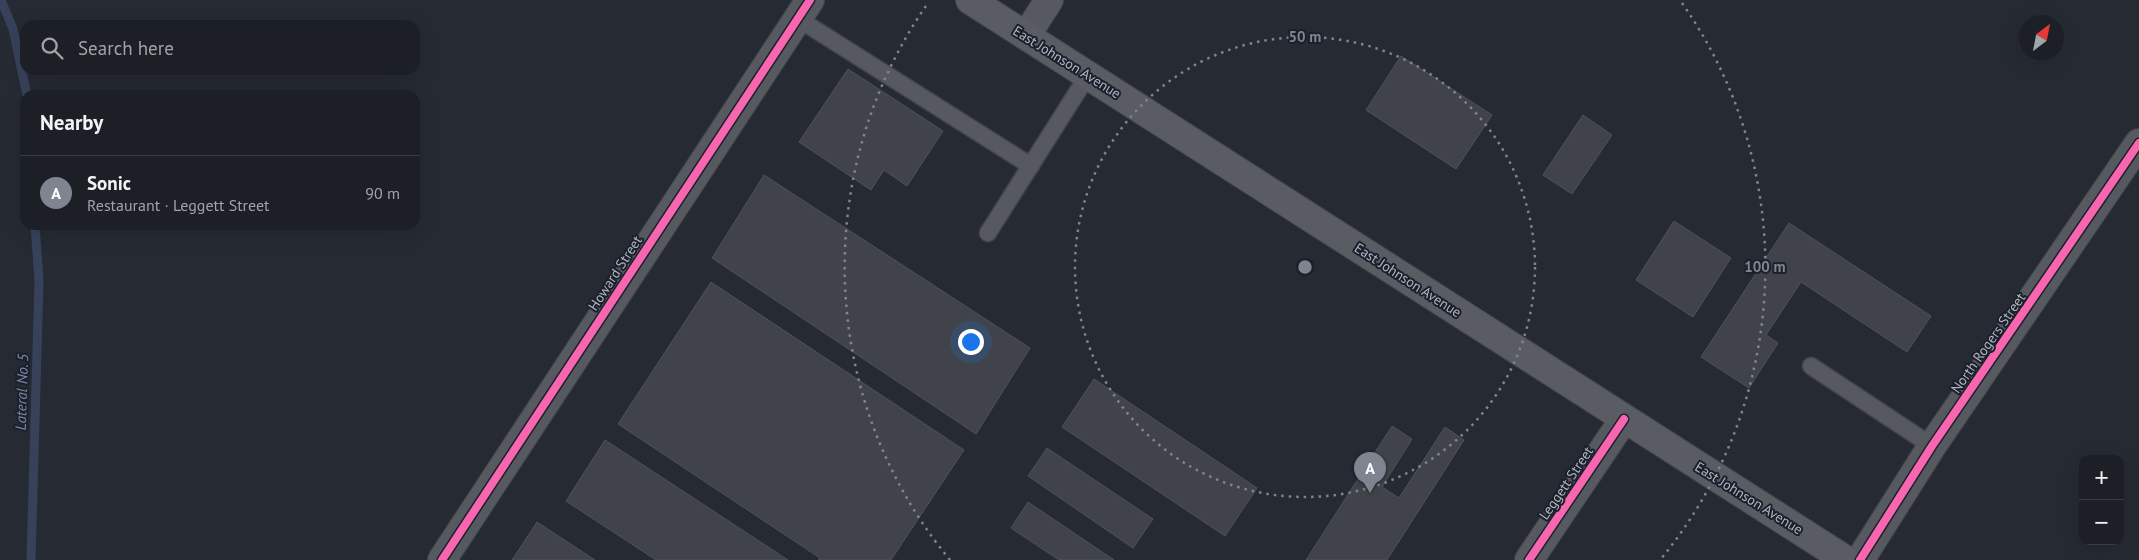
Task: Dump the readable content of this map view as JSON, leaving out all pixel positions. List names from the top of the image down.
{
  "streets": {
    "main road": ["East Johnson Avenue"],
    "street": ["Howard Street", "North Rogers Street", "Leggett Street"]
  },
  "crossings": [
    ["East Johnson Avenue", "Leggett Street"]
  ],
  "water": ["Lateral No. 5"],
  "north": "top right",
  "page": {
    "search": "Search here",
    "heading": "Nearby",
    "list": [
      {
        "mark": "A",
        "name": "Sonic",
        "note": "Restaurant · Leggett Street",
        "value": "90 m"
      }
    ],
    "pins": "A",
    "map_buttons": ["+", "−"]
  },
  "rings": ["50 m", "100 m"]
}
